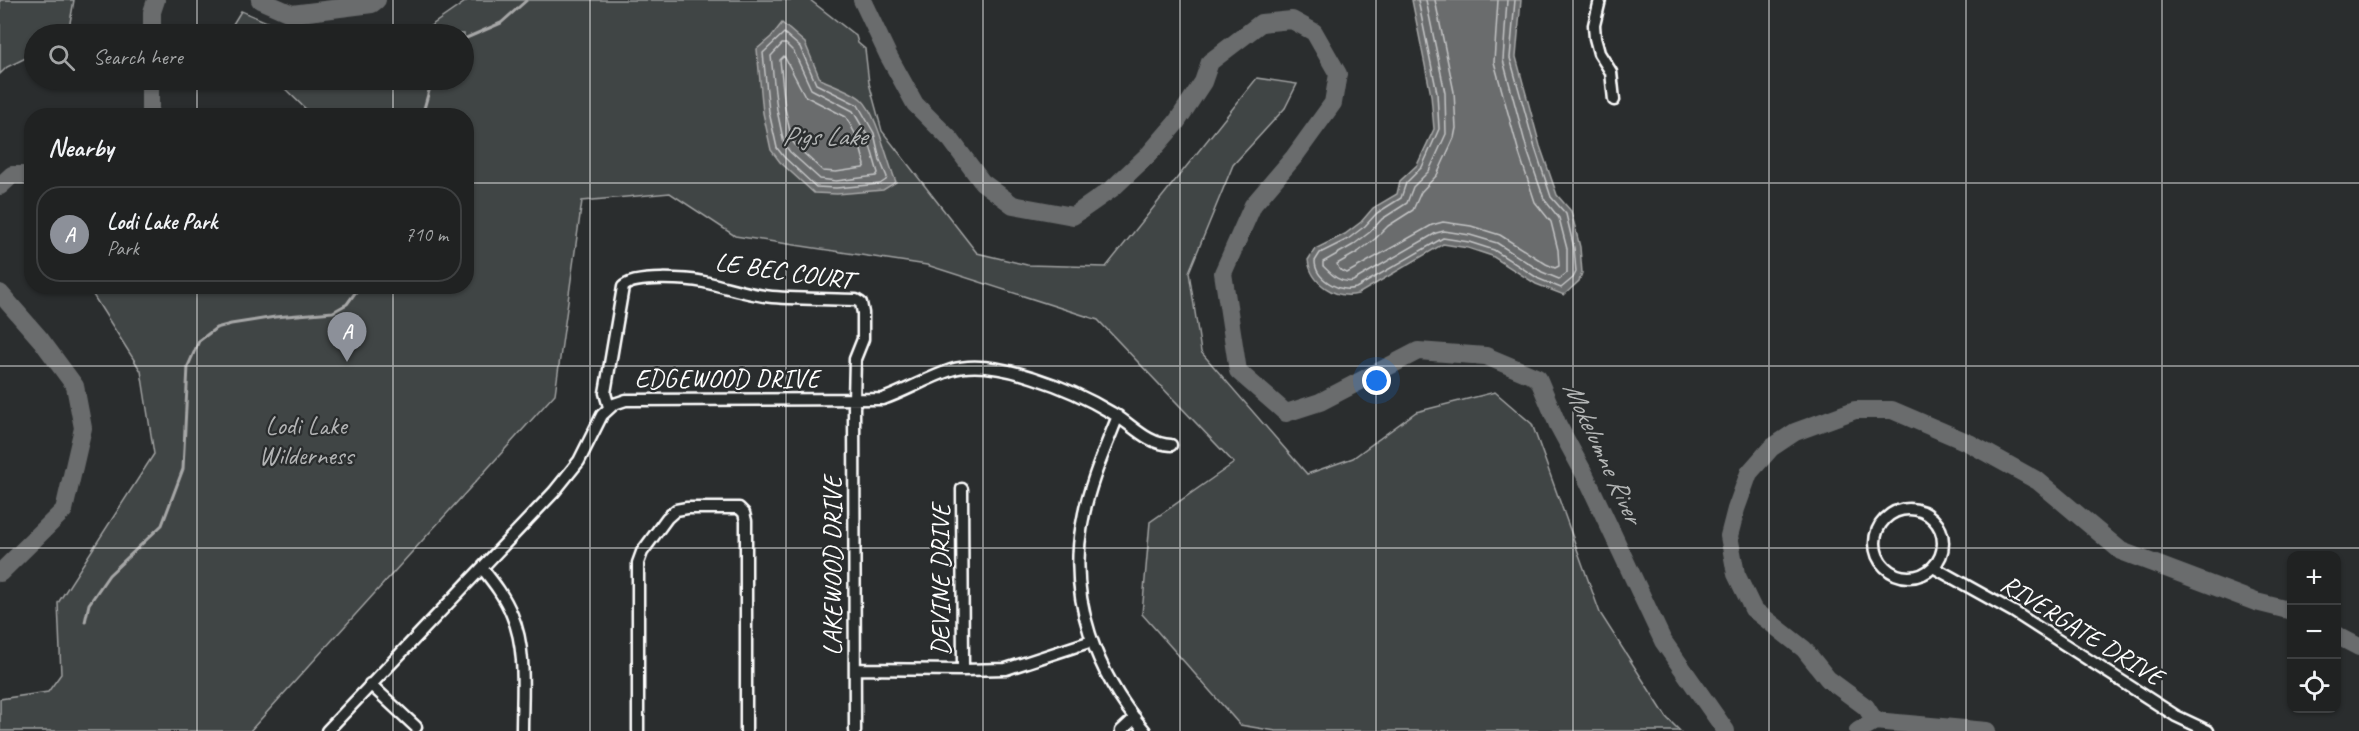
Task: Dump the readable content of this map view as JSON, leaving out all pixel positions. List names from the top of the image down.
{
  "streets": {
    "street": [
      "LE BEC COURT",
      "EDGEWOOD DRIVE",
      "LAKEWOOD DRIVE",
      "DEVINE DRIVE",
      "RIVERGATE DRIVE"
    ]
  },
  "crossings": [
    ["LE BEC COURT", "EDGEWOOD DRIVE"],
    ["LE BEC COURT", "LAKEWOOD DRIVE"],
    ["EDGEWOOD DRIVE", "LAKEWOOD DRIVE"]
  ],
  "water": ["Pigs Lake", "Mokelumne River"],
  "parks": ["Lodi Lake Wilderness"],
  "page": {
    "search": "Search here",
    "heading": "Nearby",
    "list": [
      {
        "mark": "A",
        "name": "Lodi Lake Park",
        "note": "Park",
        "value": "710 m"
      }
    ],
    "pins": "A",
    "map_buttons": ["+", "−"]
  }
}
